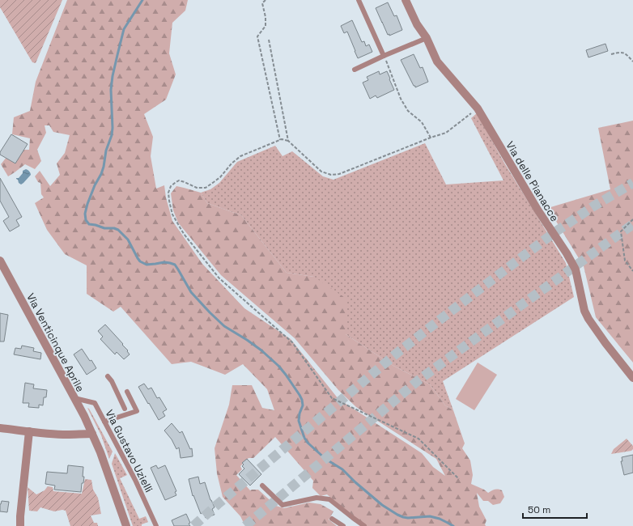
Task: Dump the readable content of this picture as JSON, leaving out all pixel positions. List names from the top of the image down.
{
  "streets": {
    "street": ["Via delle Pianacce", "Via Venticinque Aprile"],
    "lane": ["Via Gustavo Uzielli"]
  },
  "crossings": [
    ["Via Venticinque Aprile", "Via Gustavo Uzielli"]
  ],
  "scale_bar": "50 m"
}
